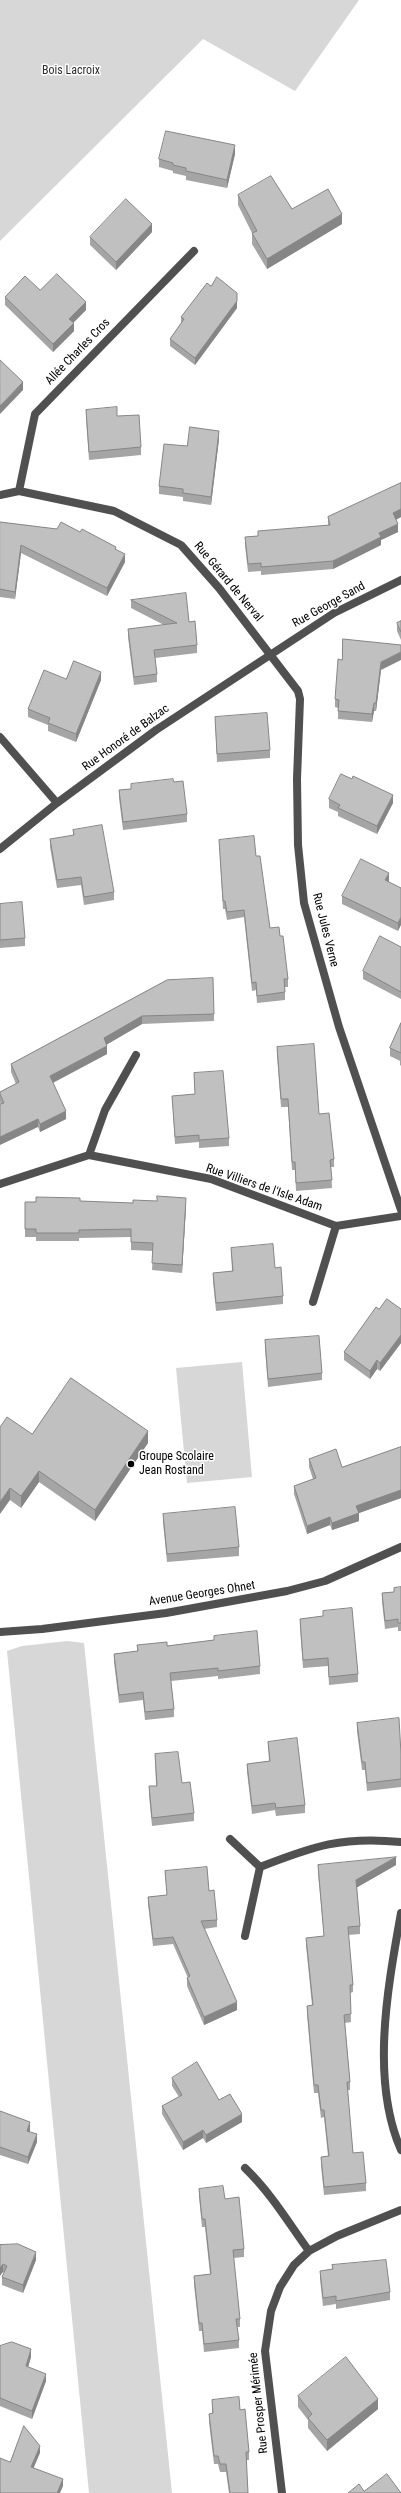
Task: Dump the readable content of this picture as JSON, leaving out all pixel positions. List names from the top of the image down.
{
  "streets": {
    "street": [
      "Allée Charles Cros",
      "Rue Gérard de Nerval",
      "Rue George Sand",
      "Rue Honoré de Balzac",
      "Rue Jules Verne",
      "Rue Villiers de l'Isle Adam",
      "Avenue Georges Ohnet",
      "Rue Prosper Mérimée"
    ]
  },
  "crossings": [
    ["Allée Charles Cros", "Rue Gérard de Nerval"],
    ["Rue Gérard de Nerval", "Rue George Sand"],
    ["Rue Gérard de Nerval", "Rue Honoré de Balzac"],
    ["Rue Gérard de Nerval", "Rue Jules Verne"],
    ["Rue George Sand", "Rue Honoré de Balzac"],
    ["Rue George Sand", "Rue Jules Verne"],
    ["Rue Honoré de Balzac", "Rue Jules Verne"]
  ],
  "parks": ["Bois Lacroix"],
  "places": ["Groupe Scolaire Jean Rostand"]
}
